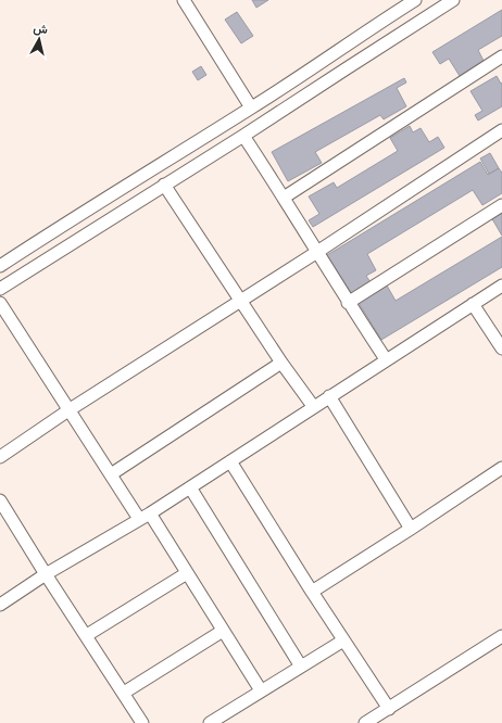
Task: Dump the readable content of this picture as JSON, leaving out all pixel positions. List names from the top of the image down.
{
  "north": "top"
}
